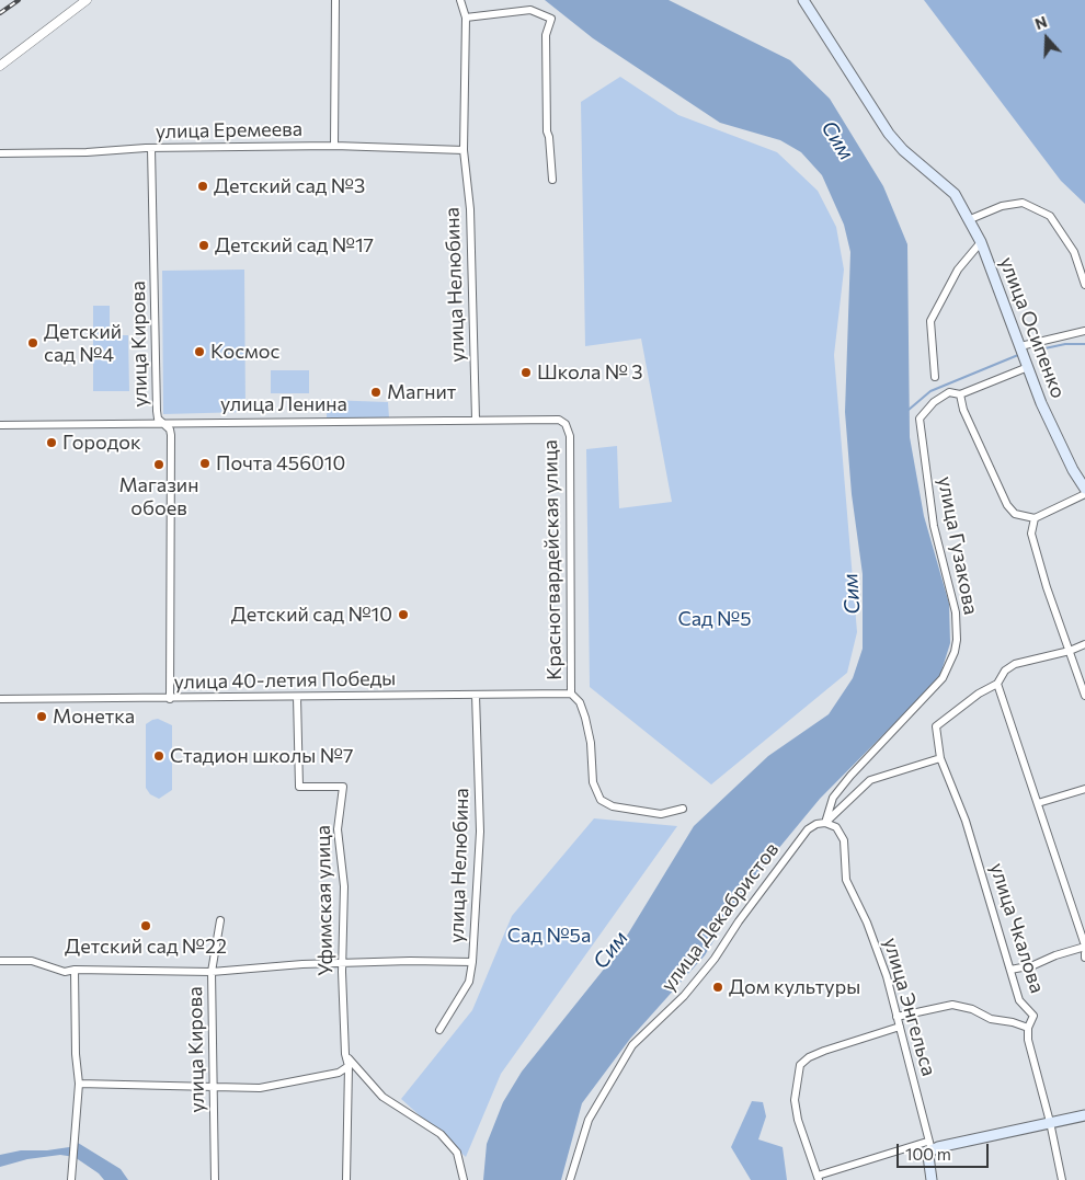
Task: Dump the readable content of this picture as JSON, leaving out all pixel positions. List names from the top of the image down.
{
  "streets": {
    "main road": ["улица Осипенко", "улица Энгельса"],
    "street": [
      "улица Еремеева",
      "улица Нелюбина",
      "улица Кирова",
      "улица Ленина",
      "улица Гузакова",
      "Красногвардейская улица",
      "улица 40-летия Победы",
      "Уфимская улица",
      "улица Декабристов",
      "улица Чкалова"
    ]
  },
  "crossings": [
    ["улица Еремеева", "улица Нелюбина"],
    ["улица Еремеева", "улица Кирова"],
    ["улица Нелюбина", "улица Ленина"],
    ["улица Нелюбина", "улица 40-летия Победы"],
    ["улица Осипенко", "улица Гузакова"],
    ["улица Кирова", "улица Ленина"],
    ["улица Кирова", "улица 40-летия Победы"],
    ["улица Ленина", "Красногвардейская улица"],
    ["улица Гузакова", "улица Декабристов"],
    ["улица Гузакова", "улица Энгельса"],
    ["Красногвардейская улица", "улица 40-летия Победы"],
    ["улица 40-летия Победы", "Уфимская улица"],
    ["улица Декабристов", "улица Чкалова"],
    ["улица Декабристов", "улица Энгельса"]
  ],
  "water": ["Сим"],
  "parks": ["Сад №5", "Сад №5а"],
  "places": [
    "Детский сад №3",
    "Детский сад №17",
    "Детский сад №4",
    "Космос",
    "Школа № 3",
    "Магнит",
    "Городок",
    "Почта 456010",
    "Магазин обоев",
    "Детский сад №10",
    "Монетка",
    "Стадион школы №7",
    "Детский сад №22",
    "Дом культуры"
  ],
  "scale_bar": "100 m",
  "north": "top"
}
